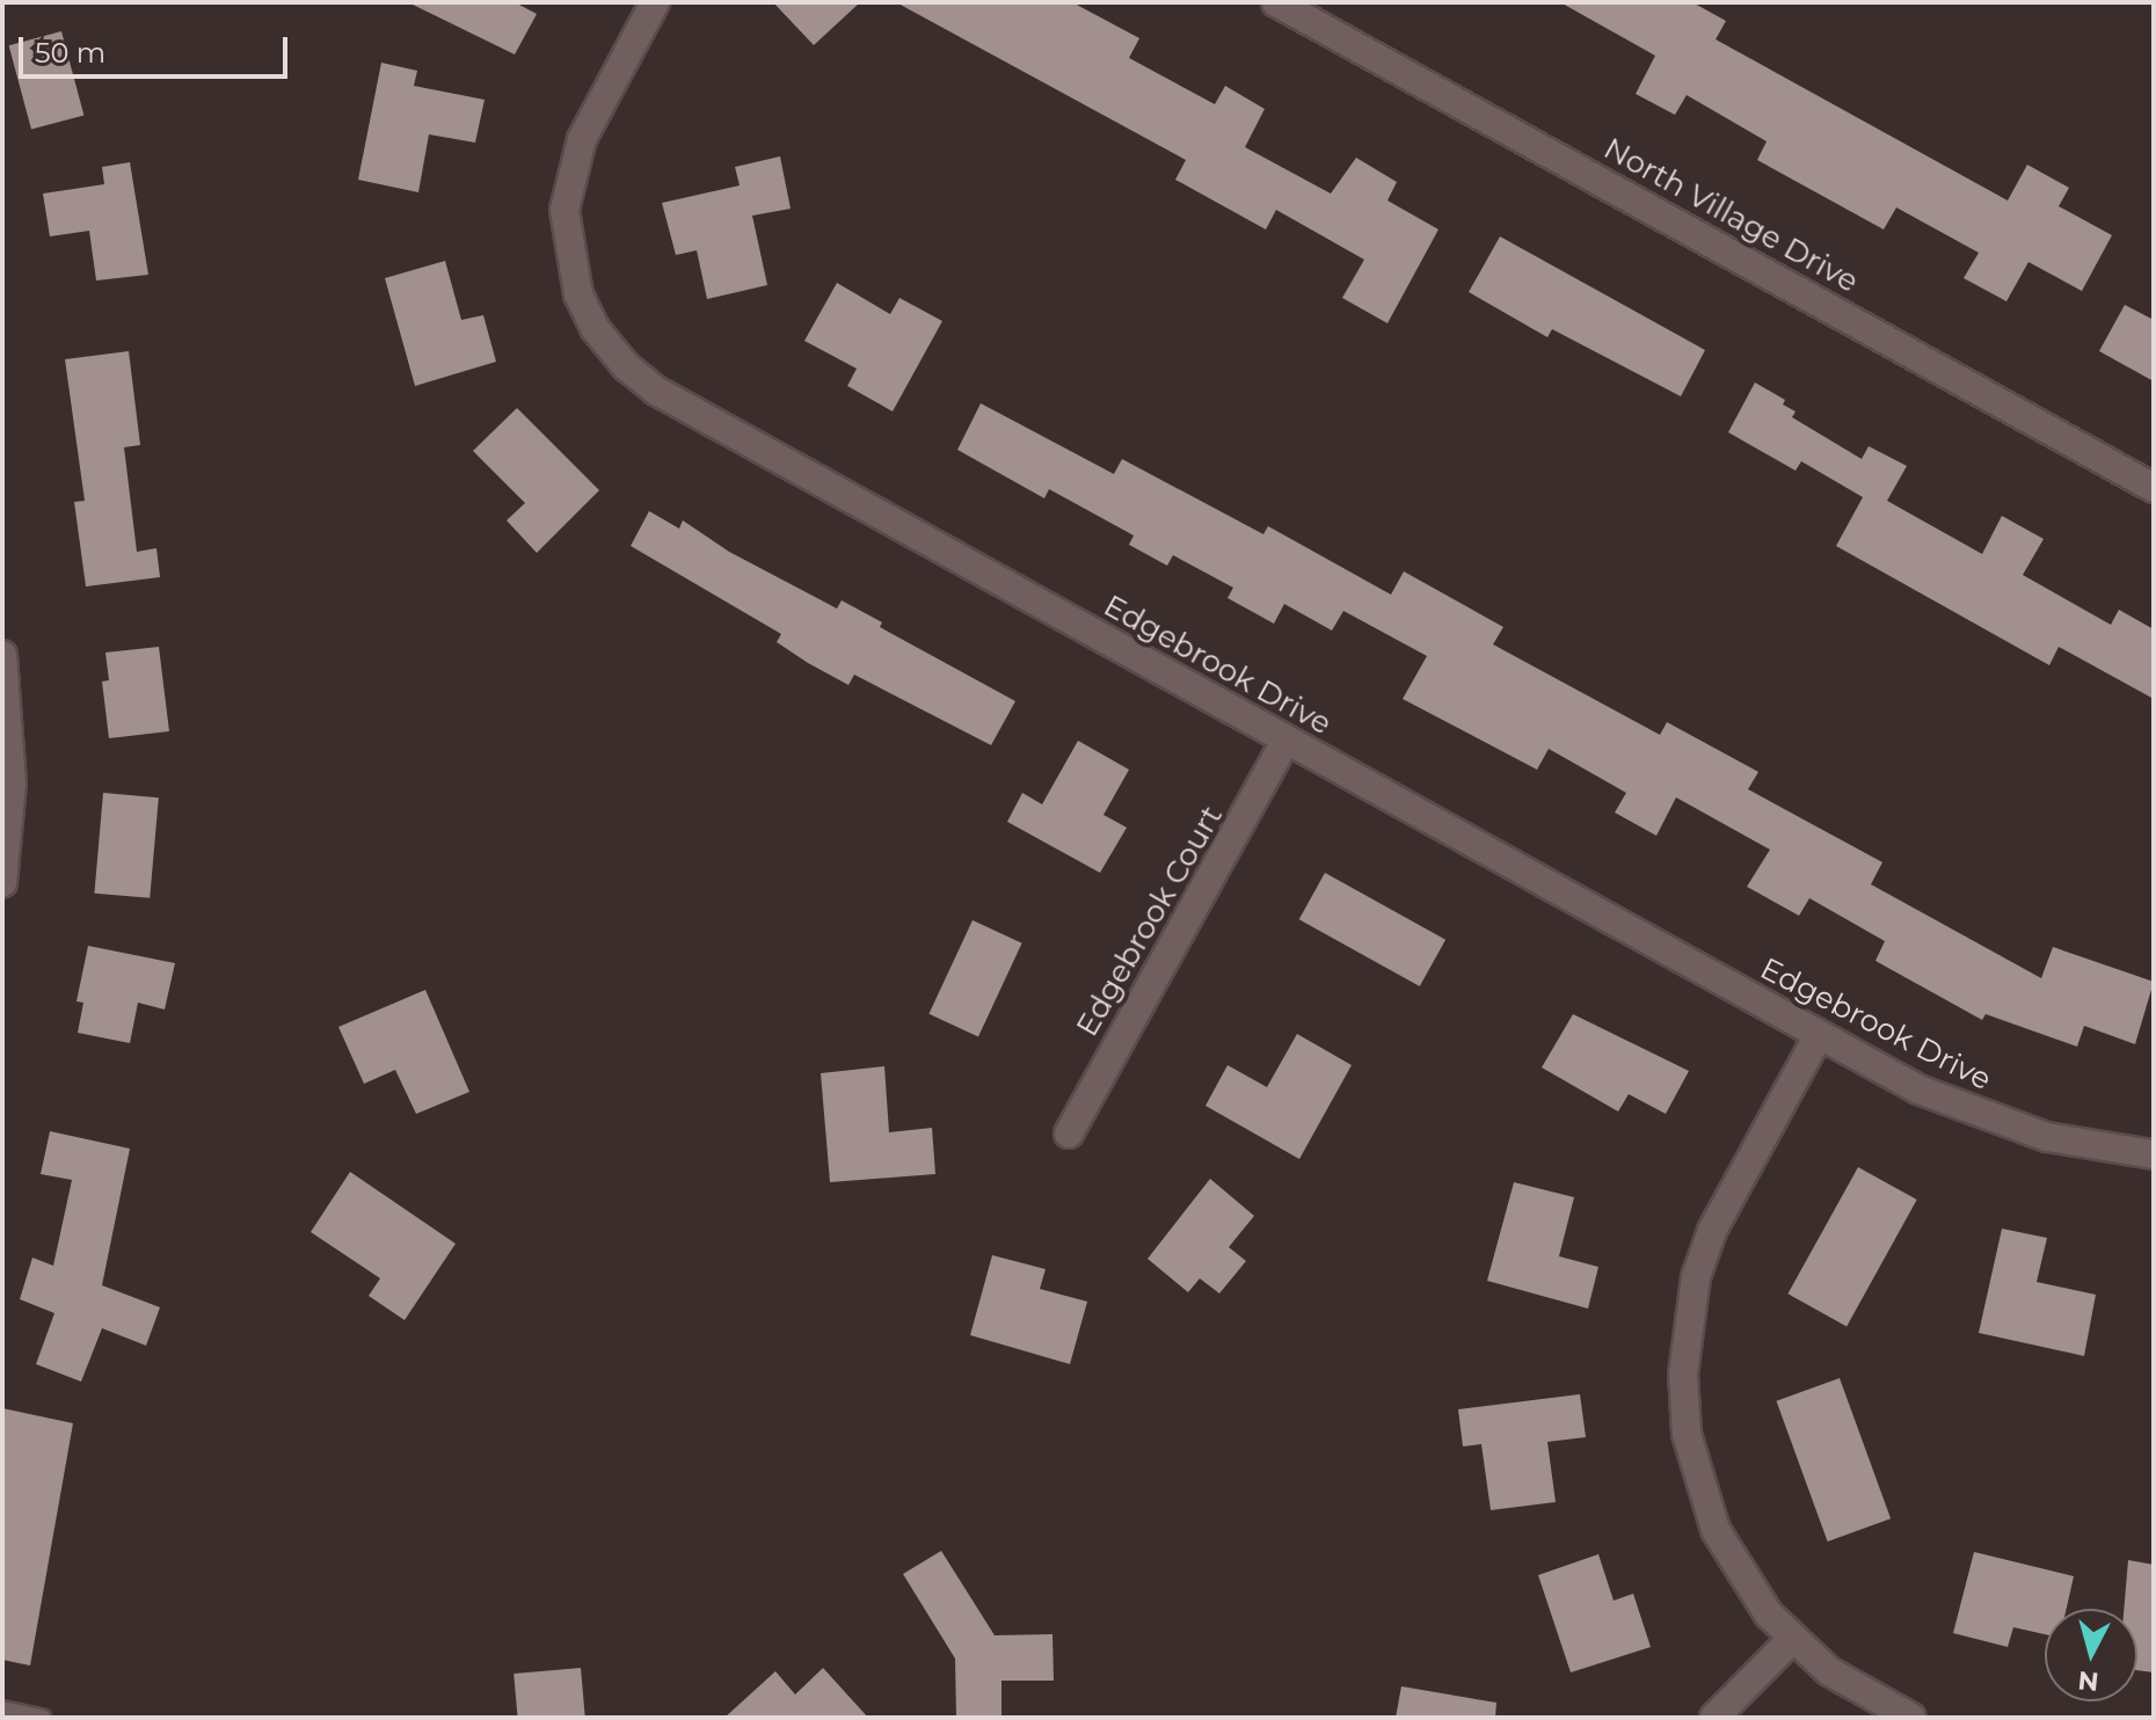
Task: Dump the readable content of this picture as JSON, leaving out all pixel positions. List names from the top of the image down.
{
  "streets": {
    "street": ["North Village Drive", "Edgebrook Drive", "Edgebrook Court"]
  },
  "crossings": [
    ["Edgebrook Drive", "Edgebrook Court"]
  ],
  "scale_bar": "50 m",
  "north": "bottom"
}
